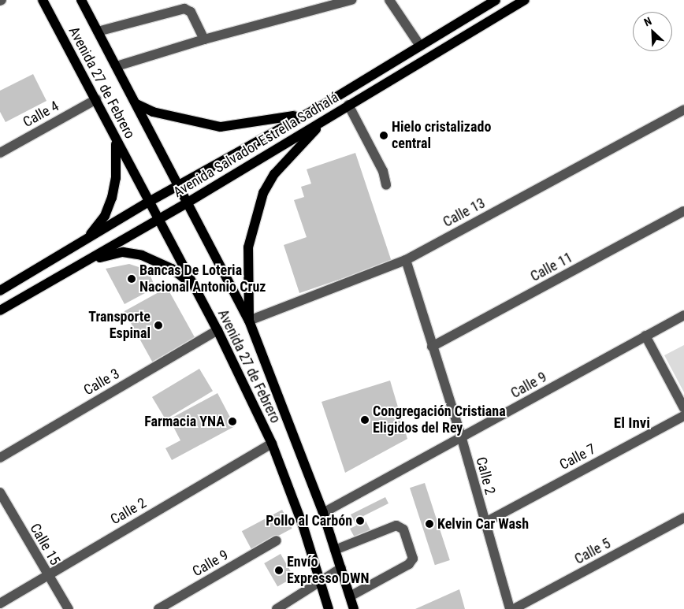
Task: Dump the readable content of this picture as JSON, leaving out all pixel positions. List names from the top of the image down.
{
  "streets": {
    "main road": ["Avenida 27 de Febrero", "Avenida Salvador Estrella Sadhalá"],
    "street": [
      "Calle 4",
      "Calle 13",
      "Calle 11",
      "Calle 3",
      "Calle 9",
      "Calle 7",
      "Calle 2",
      "Calle 15",
      "Calle 5"
    ]
  },
  "crossings": [
    ["Avenida 27 de Febrero", "Calle 4"],
    ["Avenida 27 de Febrero", "Avenida Salvador Estrella Sadhalá"],
    ["Avenida 27 de Febrero", "Calle 13"],
    ["Avenida 27 de Febrero", "Calle 3"],
    ["Avenida 27 de Febrero", "Calle 9"],
    ["Avenida 27 de Febrero", "Calle 2"],
    ["Calle 13", "Calle 2"],
    ["Calle 11", "Calle 2"],
    ["Calle 9", "Calle 2"],
    ["Calle 7", "Calle 2"],
    ["Calle 2", "Calle 15"]
  ],
  "districts": ["El Invi"],
  "places": [
    "Hielo cristalizado central",
    "Bancas De Loteria Nacional Antonio Cruz",
    "Transporte Espinal",
    "Congregación Cristiana Eligidos del Rey",
    "Farmacia YNA",
    "Pollo al Carbón",
    "Kelvin Car Wash",
    "Envío Expresso DWN"
  ],
  "north": "top left"
}
